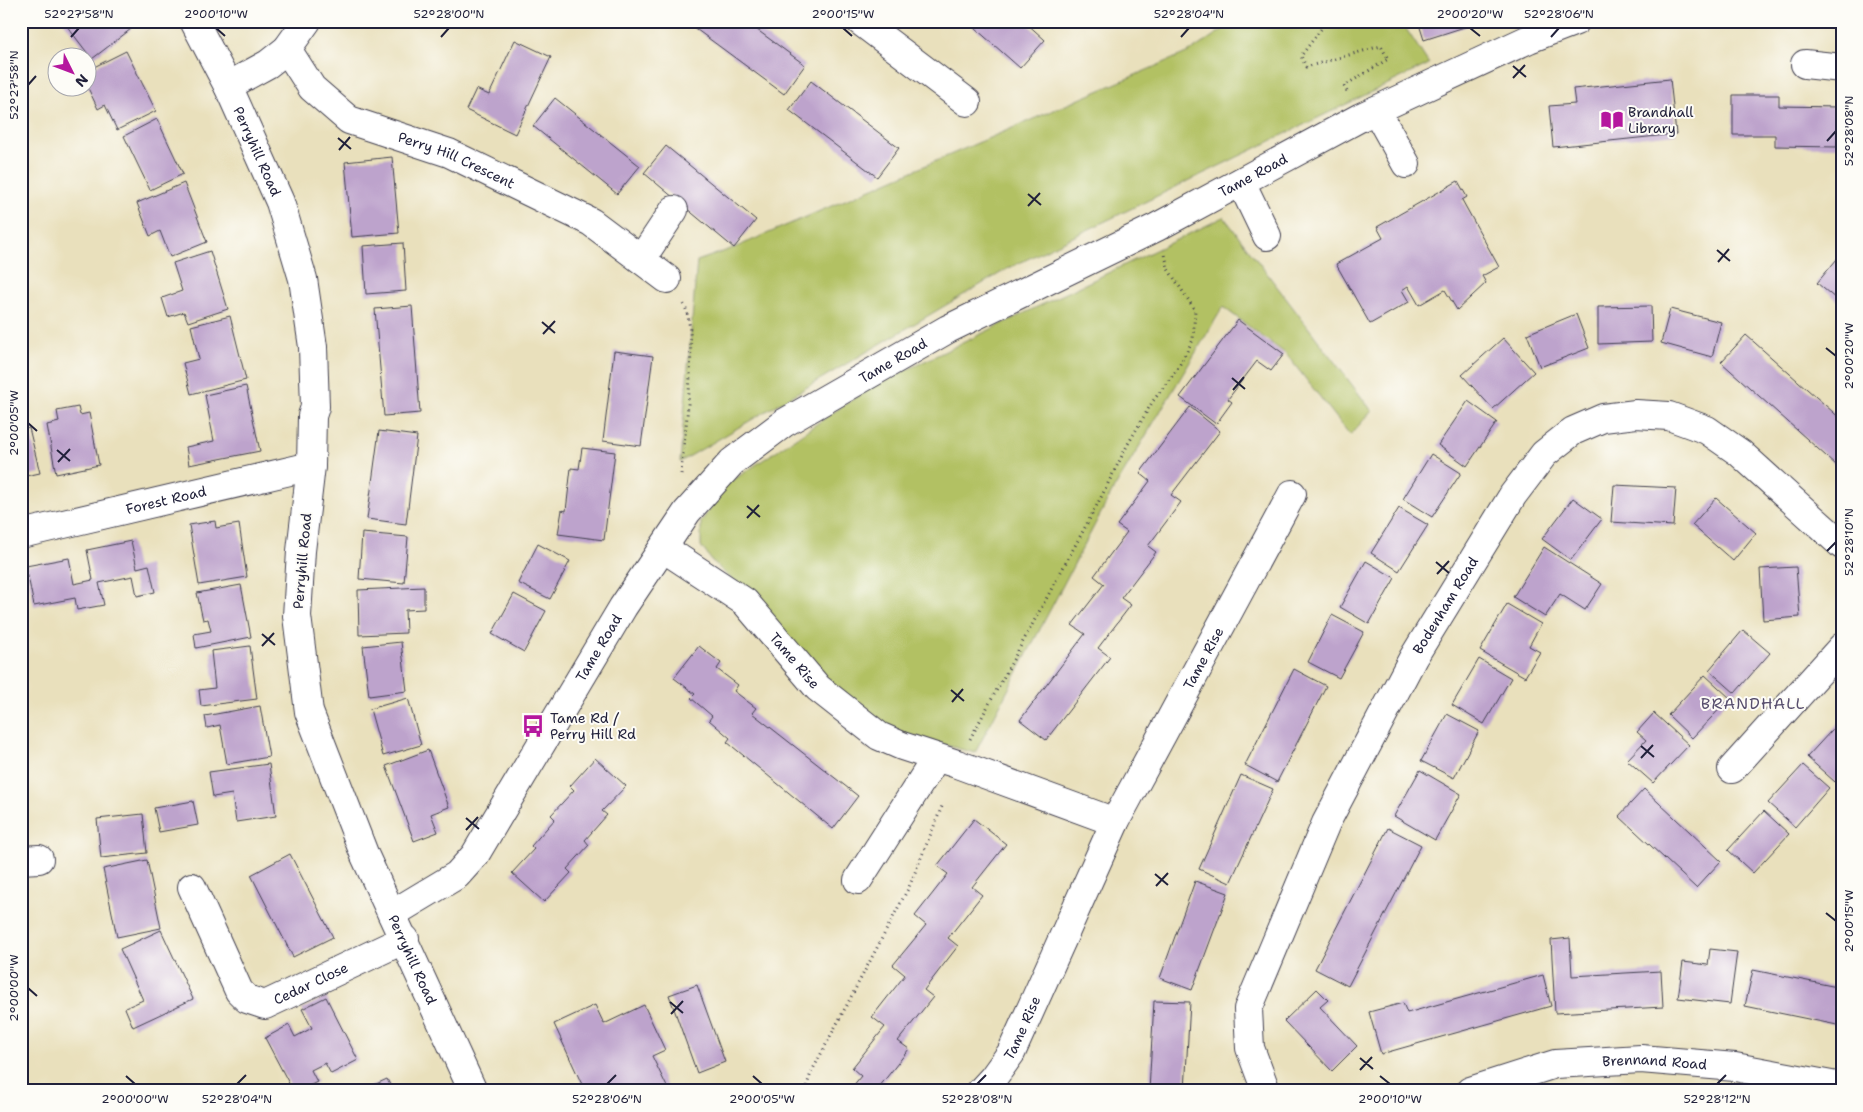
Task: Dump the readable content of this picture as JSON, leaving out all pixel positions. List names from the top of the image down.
{
  "streets": {
    "street": [
      "Perryhill Road",
      "Perry Hill Crescent",
      "Tame Road",
      "Forest Road",
      "Bodenham Road",
      "Tame Rise",
      "Cedar Close",
      "Brennand Road"
    ]
  },
  "crossings": [
    ["Perryhill Road", "Tame Road"],
    ["Perryhill Road", "Forest Road"],
    ["Perryhill Road", "Cedar Close"],
    ["Tame Road", "Tame Rise"]
  ],
  "districts": ["BRANDHALL"],
  "places": {
    "library": ["Brandhall Library"],
    "bus stop": ["Tame Rd / Perry Hill Rd"]
  },
  "north": "bottom right",
  "coordinates": [
    "52°27'58\"N",
    "2°00'10\"W",
    "52°28'00\"N",
    "2°00'15\"W",
    "52°28'04\"N",
    "2°00'20\"W",
    "52°28'06\"N",
    "52°28'08\"N",
    "2°00'05\"W",
    "52°28'10\"N",
    "2°00'00\"W",
    "52°28'12\"N"
  ]
}
